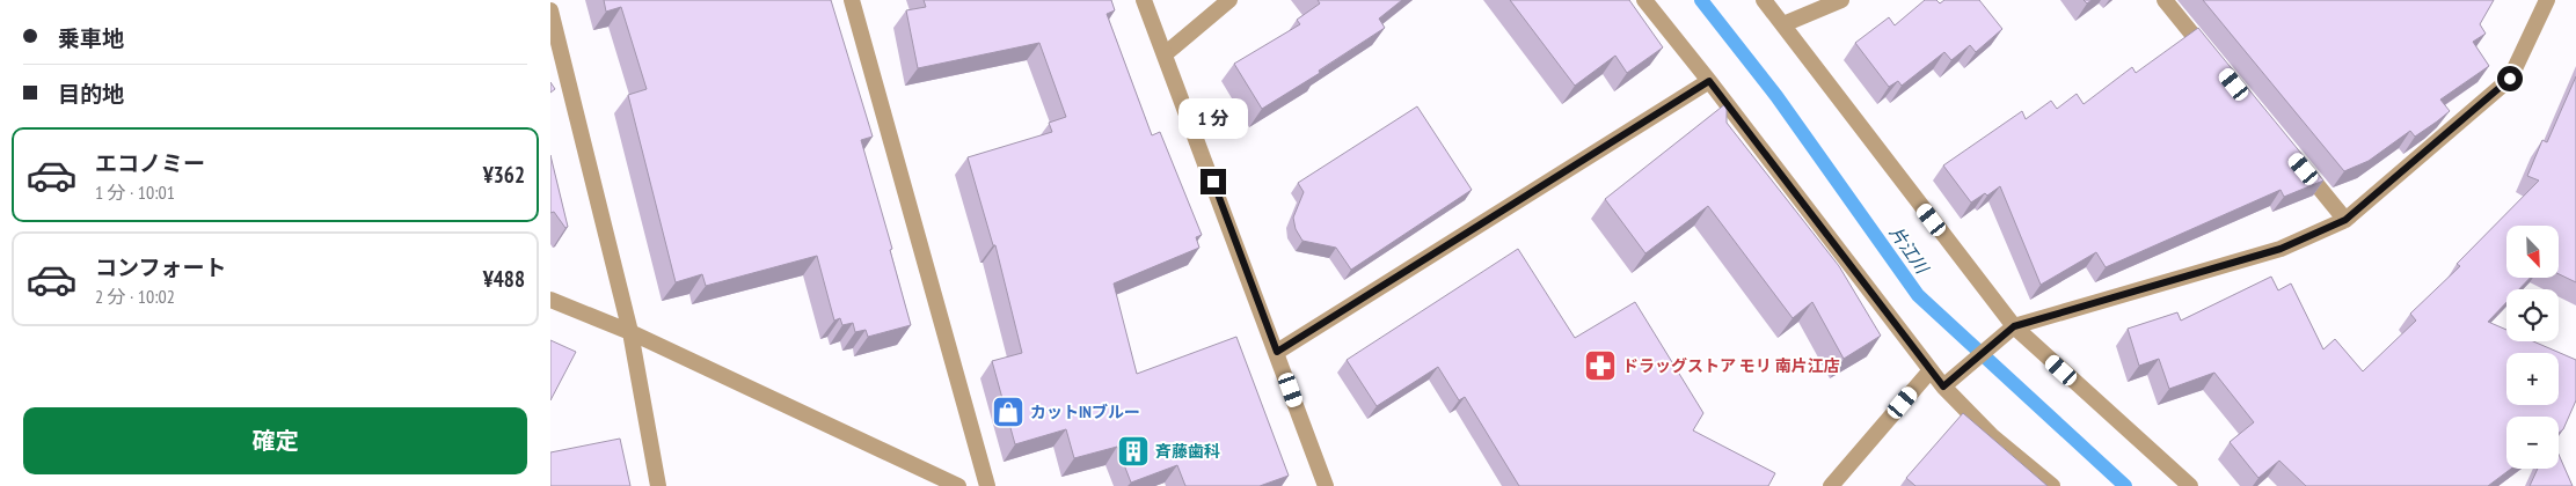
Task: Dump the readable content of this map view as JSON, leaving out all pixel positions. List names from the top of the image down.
{
  "water": ["片江川"],
  "places": {
    "pharmacy": ["ドラッグストア モリ 南片江店"],
    "shop": ["カットINブルー"],
    "building": ["斉藤歯科"]
  },
  "north": "bottom right",
  "page": {
    "banner": ["乗車地", "目的地"],
    "bubble": "1 分",
    "list": [
      {
        "name": "エコノミー",
        "note": "1 分 · 10:01",
        "value": "¥362"
      },
      {
        "name": "コンフォート",
        "note": "2 分 · 10:02",
        "value": "¥488"
      }
    ],
    "map_buttons": ["+", "−"],
    "buttons": "確定"
  }
}
